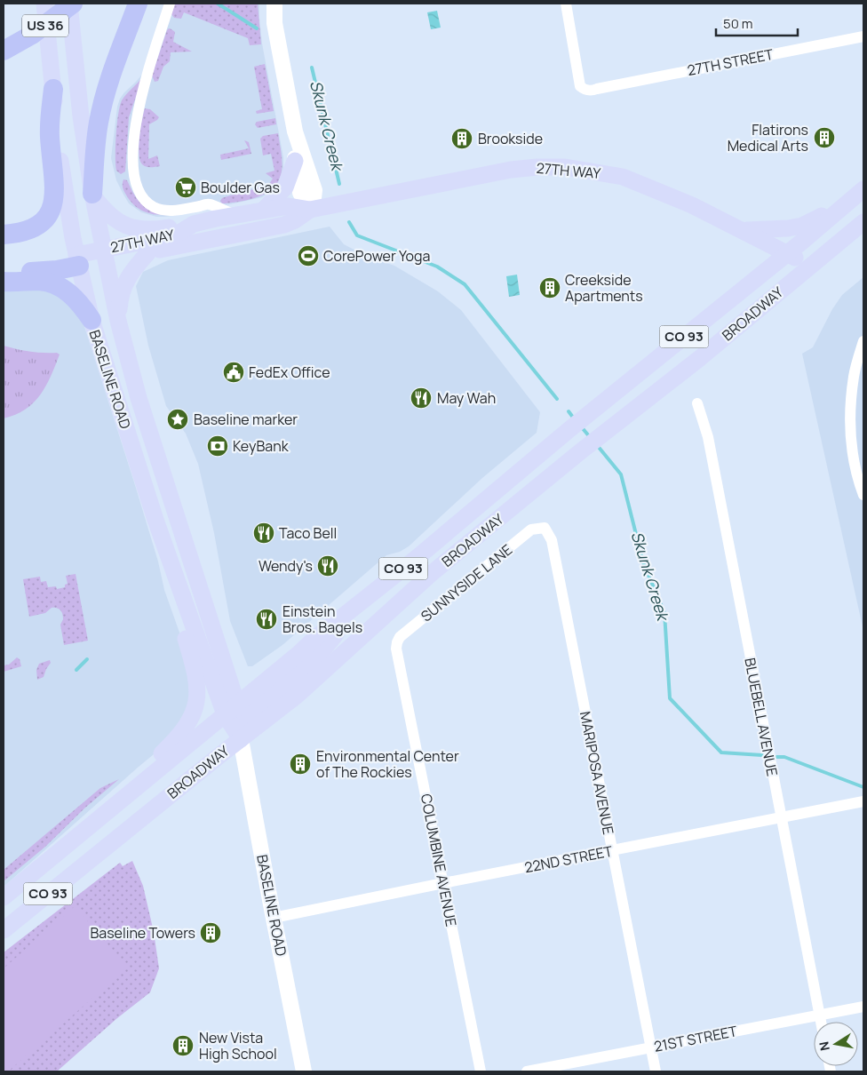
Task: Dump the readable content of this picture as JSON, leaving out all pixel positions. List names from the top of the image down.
{
  "streets": {
    "highway": ["US 36"],
    "main road": [
      "27TH WAY",
      "BROADWAY",
      "CO 93",
      "BASELINE ROAD"
    ],
    "street": [
      "27TH STREET",
      "SUNNYSIDE LANE",
      "BLUEBELL AVENUE",
      "MARIPOSA AVENUE",
      "22ND STREET",
      "COLUMBINE AVENUE",
      "21ST STREET"
    ]
  },
  "crossings": [
    ["27TH WAY", "BROADWAY"],
    ["27TH WAY", "BASELINE ROAD"],
    ["BROADWAY", "BASELINE ROAD"],
    ["BASELINE ROAD", "22ND STREET"],
    ["SUNNYSIDE LANE", "MARIPOSA AVENUE"],
    ["SUNNYSIDE LANE", "COLUMBINE AVENUE"],
    ["BLUEBELL AVENUE", "22ND STREET"],
    ["BLUEBELL AVENUE", "21ST STREET"],
    ["MARIPOSA AVENUE", "22ND STREET"],
    ["MARIPOSA AVENUE", "21ST STREET"],
    ["22ND STREET", "COLUMBINE AVENUE"]
  ],
  "water": ["Skunk Creek"],
  "places": {
    "building": [
      "Flatirons Medical Arts",
      "Brookside",
      "Creekside Apartments",
      "Environmental Center of The Rockies",
      "Baseline Towers",
      "New Vista High School"
    ],
    "supermarket": ["Boulder Gas"],
    "sports": ["CorePower Yoga"],
    "public building": ["FedEx Office"],
    "restaurant": [
      "May Wah",
      "Taco Bell",
      "Wendy's",
      "Einstein Bros. Bagels"
    ],
    "place": ["Baseline marker"],
    "bank": ["KeyBank"]
  },
  "scale_bar": "50 m",
  "north": "left"
}
